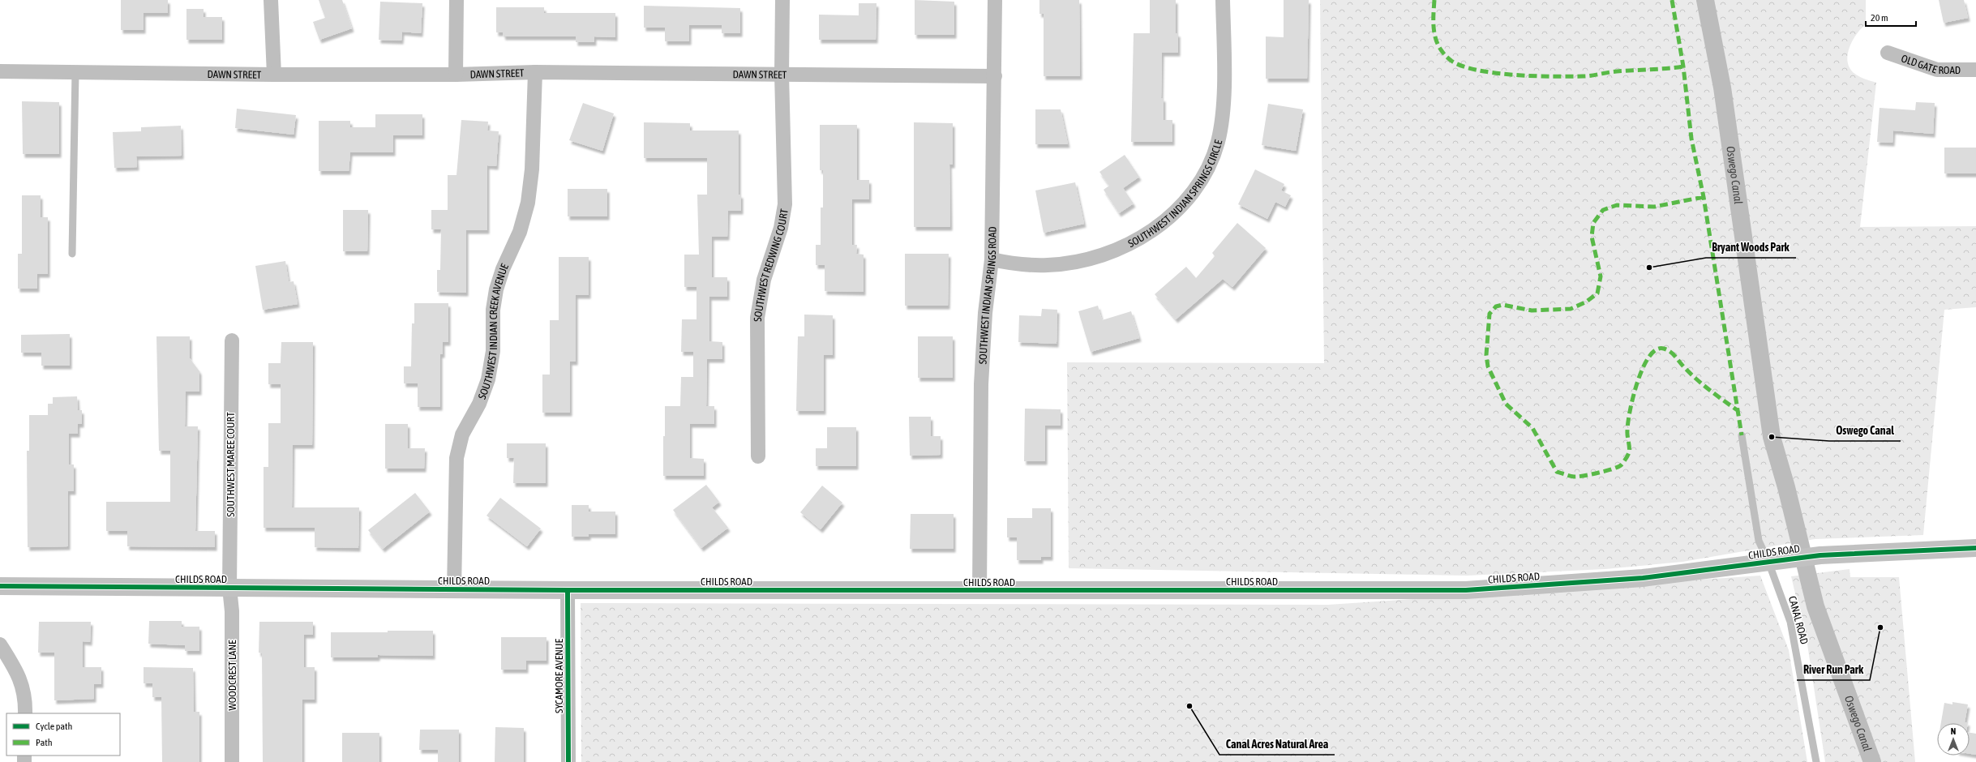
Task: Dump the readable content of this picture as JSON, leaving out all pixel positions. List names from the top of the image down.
{
  "streets": {
    "street": [
      "OLD GATE ROAD",
      "DAWN STREET",
      "SOUTHWEST INDIAN SPRINGS CIRCLE",
      "SOUTHWEST REDWING COURT",
      "SOUTHWEST INDIAN SPRINGS ROAD",
      "SOUTHWEST INDIAN CREEK AVENUE",
      "SOUTHWEST MAREE COURT",
      "CHILDS ROAD",
      "WOODCREST LANE",
      "SYCAMORE AVENUE"
    ],
    "lane": ["CANAL ROAD"]
  },
  "crossings": [
    ["DAWN STREET", "SOUTHWEST REDWING COURT"],
    ["DAWN STREET", "SOUTHWEST INDIAN SPRINGS ROAD"],
    ["DAWN STREET", "SOUTHWEST INDIAN CREEK AVENUE"],
    ["SOUTHWEST INDIAN SPRINGS CIRCLE", "SOUTHWEST INDIAN SPRINGS ROAD"],
    ["SOUTHWEST INDIAN SPRINGS ROAD", "CHILDS ROAD"],
    ["SOUTHWEST INDIAN CREEK AVENUE", "CHILDS ROAD"],
    ["SOUTHWEST MAREE COURT", "CHILDS ROAD"],
    ["SOUTHWEST MAREE COURT", "WOODCREST LANE"],
    ["CHILDS ROAD", "CANAL ROAD"],
    ["CHILDS ROAD", "WOODCREST LANE"],
    ["CHILDS ROAD", "SYCAMORE AVENUE"]
  ],
  "water": ["Oswego Canal"],
  "places": [
    "Bryant Woods Park",
    "Oswego Canal",
    "River Run Park",
    "Canal Acres Natural Area"
  ],
  "legend": ["Cycle path", "Path"],
  "scale_bar": "20 m",
  "north": "top"
}
